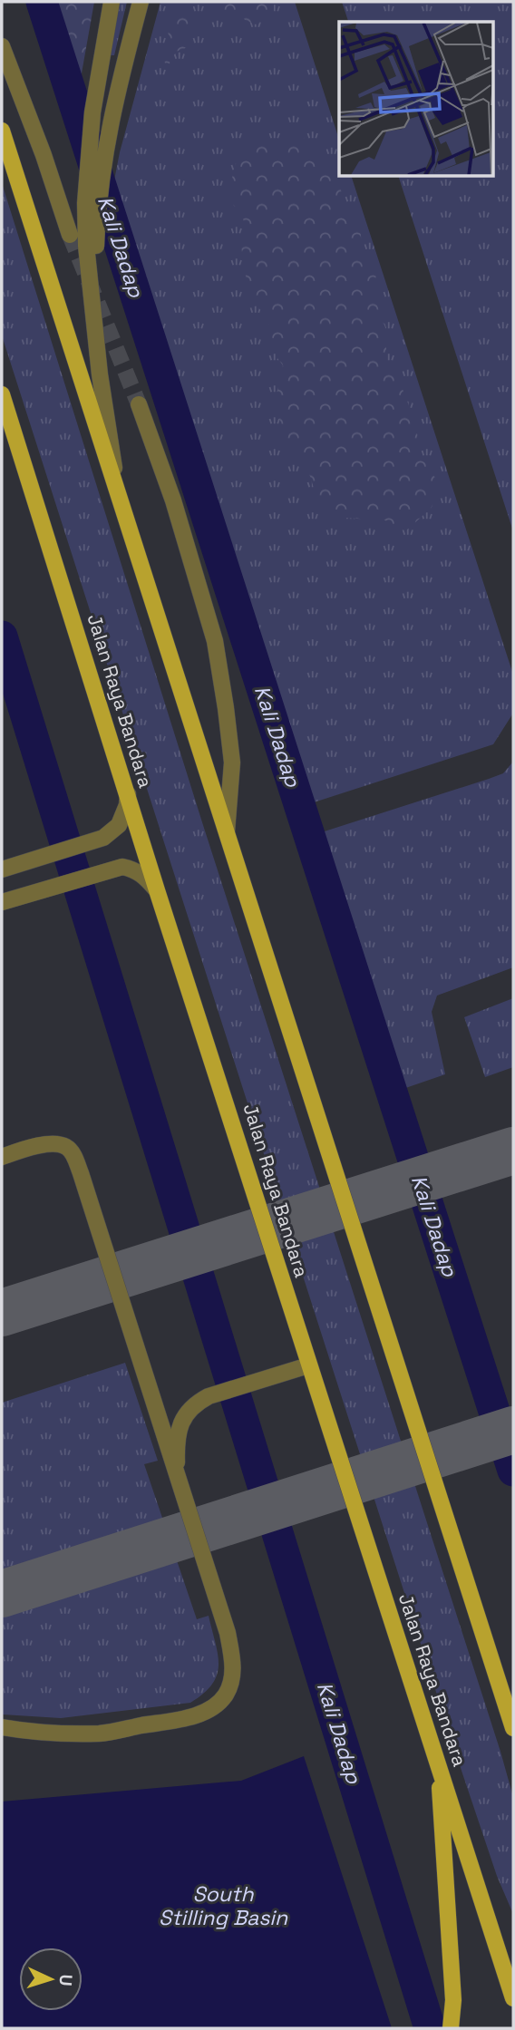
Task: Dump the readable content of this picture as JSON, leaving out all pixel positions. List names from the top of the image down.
{
  "streets": {
    "main road": ["Jalan Raya Bandara"]
  },
  "water": ["Kali Dadap", "South Stilling Basin"],
  "north": "right"
}
